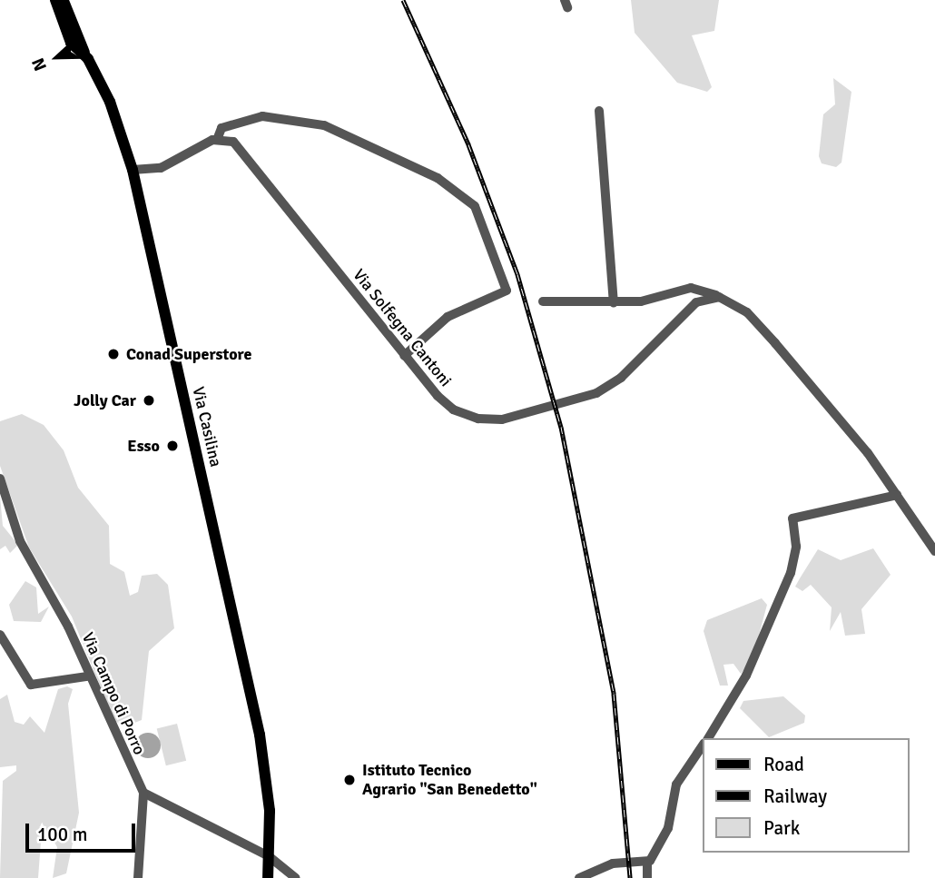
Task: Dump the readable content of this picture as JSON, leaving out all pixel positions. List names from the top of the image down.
{
  "streets": {
    "main road": ["Via Casilina"],
    "street": ["Via Solfegna Cantoni", "Via Campo di Porro"]
  },
  "places": [
    "Conad Superstore",
    "Jolly Car",
    "Esso",
    "Istituto Tecnico Agrario \"San Benedetto\""
  ],
  "legend": ["Road", "Railway", "Park"],
  "scale_bar": "100 m",
  "north": "left"
}
